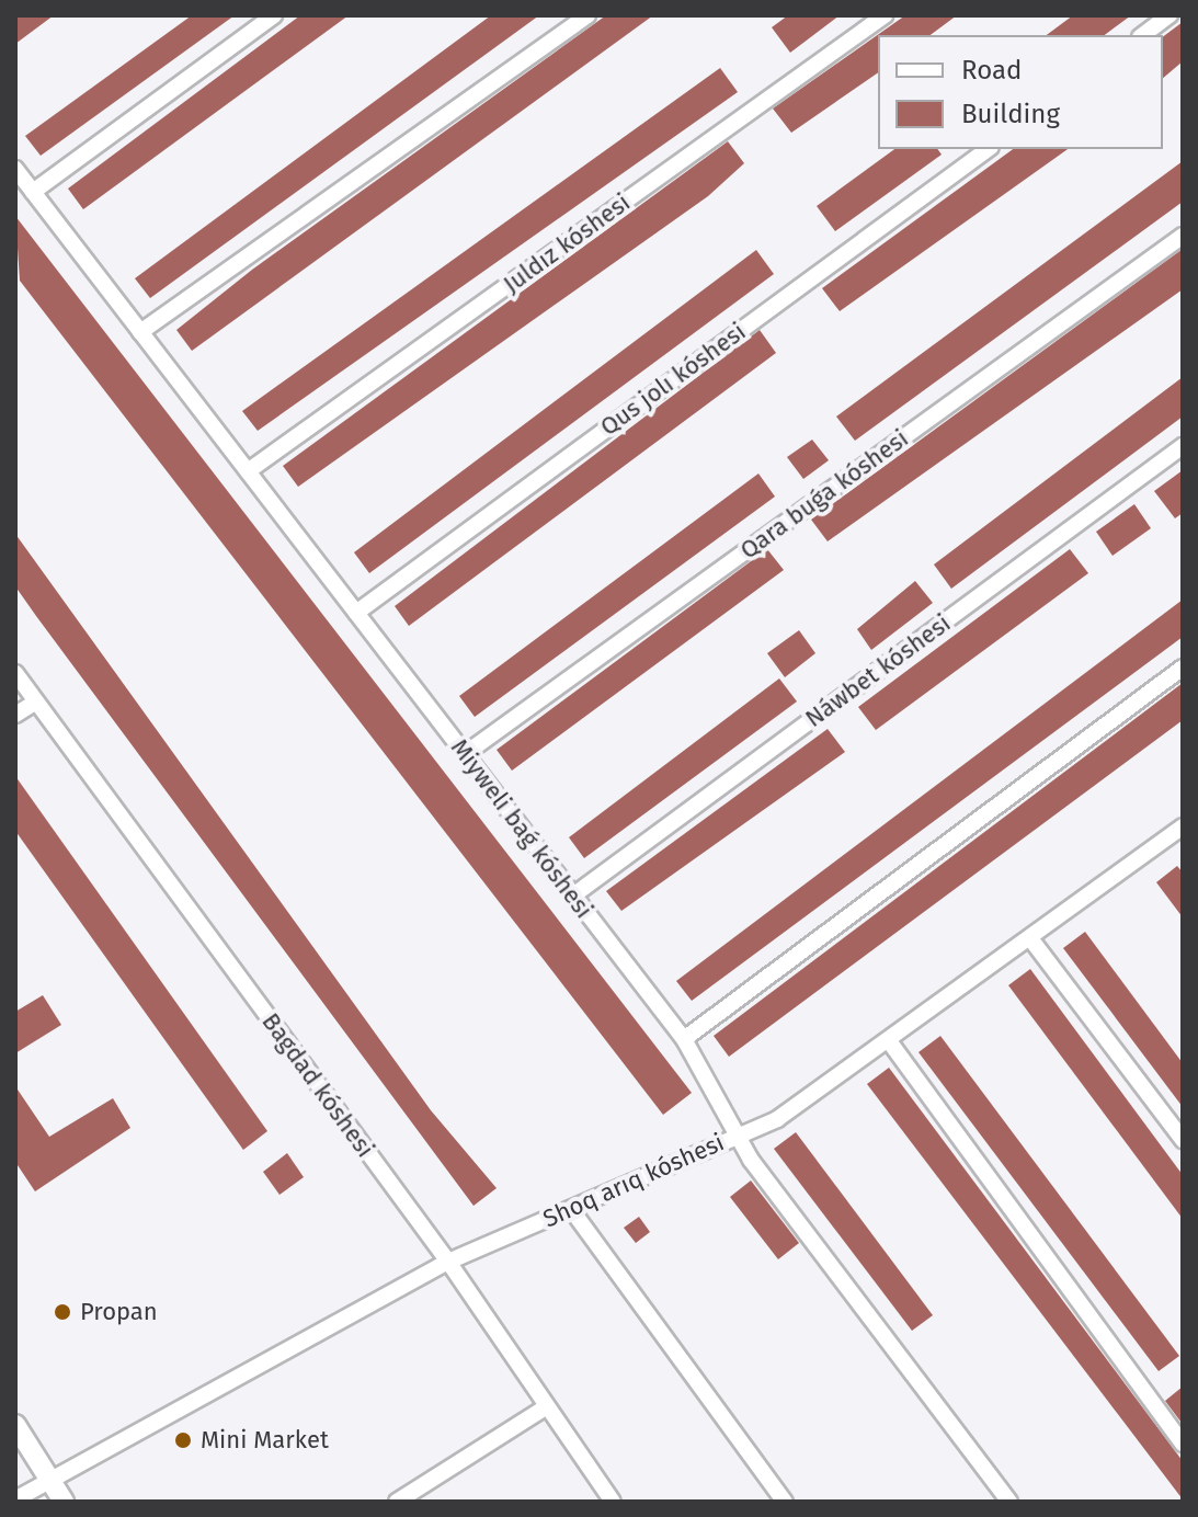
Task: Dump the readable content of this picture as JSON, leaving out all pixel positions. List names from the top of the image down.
{
  "streets": {
    "street": [
      "Juldız kóshesi",
      "Qus jolı kóshesi",
      "Qara buǵa kóshesi",
      "Náwbet kóshesi",
      "Miyweli baǵ kóshesi",
      "Bagdad kóshesi",
      "Shoq arıq kóshesi"
    ]
  },
  "crossings": [
    ["Juldız kóshesi", "Miyweli baǵ kóshesi"],
    ["Qus jolı kóshesi", "Miyweli baǵ kóshesi"],
    ["Qara buǵa kóshesi", "Miyweli baǵ kóshesi"],
    ["Náwbet kóshesi", "Miyweli baǵ kóshesi"],
    ["Miyweli baǵ kóshesi", "Shoq arıq kóshesi"],
    ["Bagdad kóshesi", "Shoq arıq kóshesi"]
  ],
  "places": ["Propan", "Mini Market"],
  "legend": ["Road", "Building"]
}
